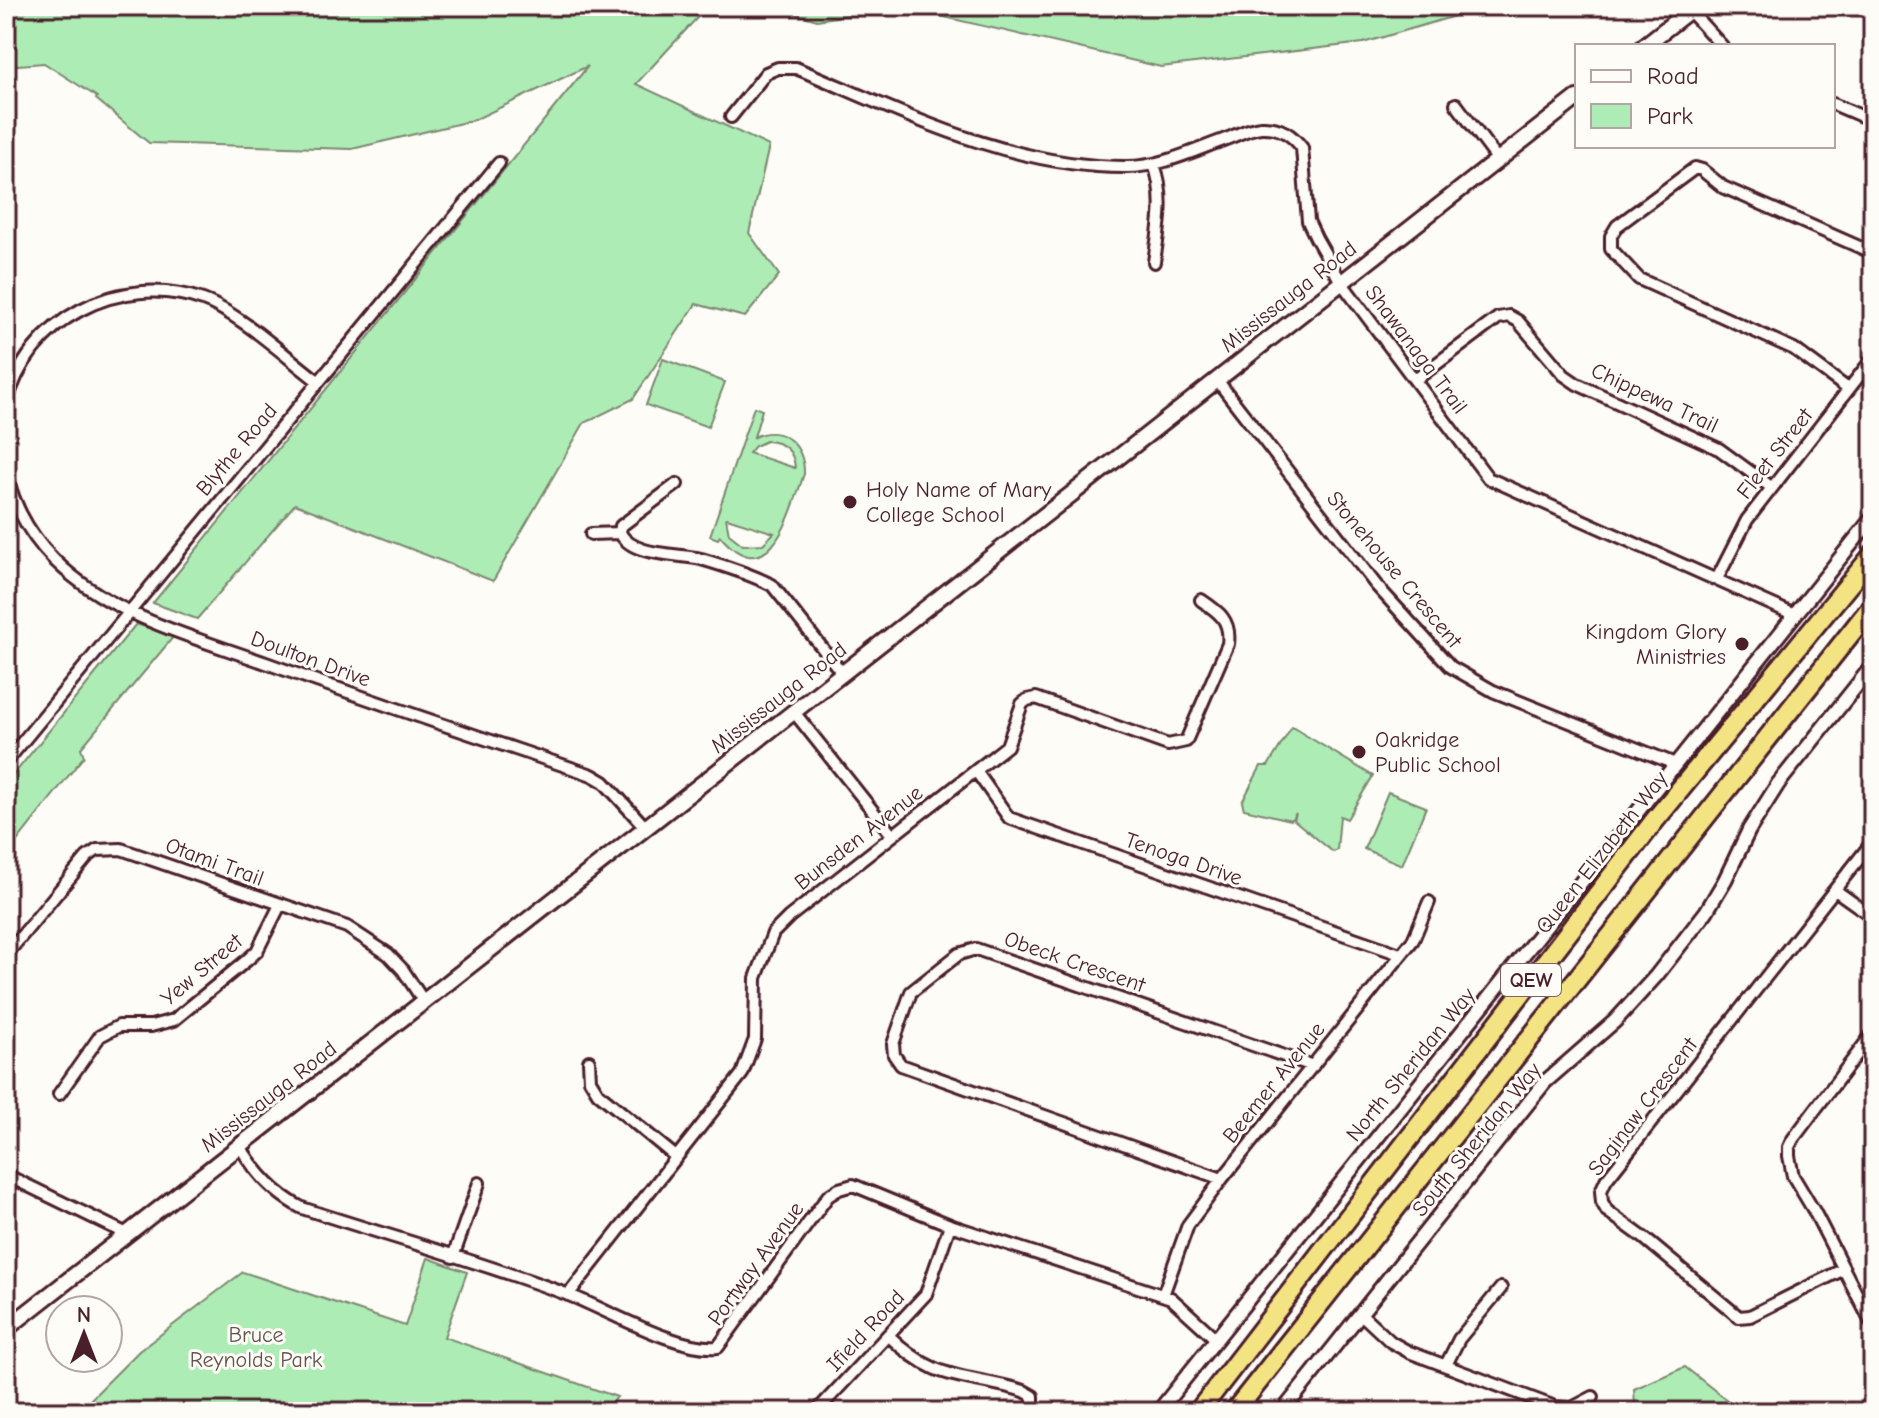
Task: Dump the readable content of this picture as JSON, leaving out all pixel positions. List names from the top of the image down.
{
  "streets": {
    "highway": ["Queen Elizabeth Way", "QEW"],
    "main road": ["Mississauga Road"],
    "street": [
      "Shawanaga Trail",
      "Chippewa Trail",
      "Blythe Road",
      "Fleet Street",
      "Stonehouse Crescent",
      "Doulton Drive",
      "Bunsden Avenue",
      "Tenoga Drive",
      "Otami Trail",
      "Obeck Crescent",
      "Yew Street",
      "North Sheridan Way",
      "Beemer Avenue",
      "Saginaw Crescent",
      "South Sheridan Way",
      "Portway Avenue",
      "Ifield Road"
    ]
  },
  "crossings": [
    ["Mississauga Road", "Shawanaga Trail"],
    ["Mississauga Road", "Stonehouse Crescent"],
    ["Mississauga Road", "Doulton Drive"],
    ["Mississauga Road", "Otami Trail"],
    ["Mississauga Road", "Portway Avenue"],
    ["Shawanaga Trail", "Chippewa Trail"],
    ["Shawanaga Trail", "Fleet Street"],
    ["Shawanaga Trail", "North Sheridan Way"],
    ["Chippewa Trail", "Fleet Street"],
    ["Blythe Road", "Doulton Drive"],
    ["Stonehouse Crescent", "North Sheridan Way"],
    ["Bunsden Avenue", "Tenoga Drive"],
    ["Bunsden Avenue", "Portway Avenue"],
    ["Tenoga Drive", "Beemer Avenue"],
    ["Otami Trail", "Yew Street"],
    ["Obeck Crescent", "Beemer Avenue"],
    ["North Sheridan Way", "Portway Avenue"],
    ["Beemer Avenue", "Portway Avenue"],
    ["Portway Avenue", "Ifield Road"]
  ],
  "parks": ["Bruce Reynolds Park"],
  "places": ["Holy Name of Mary College School", "Kingdom Glory Ministries", "Oakridge Public School"],
  "legend": ["Road", "Park"],
  "north": "top"
}
